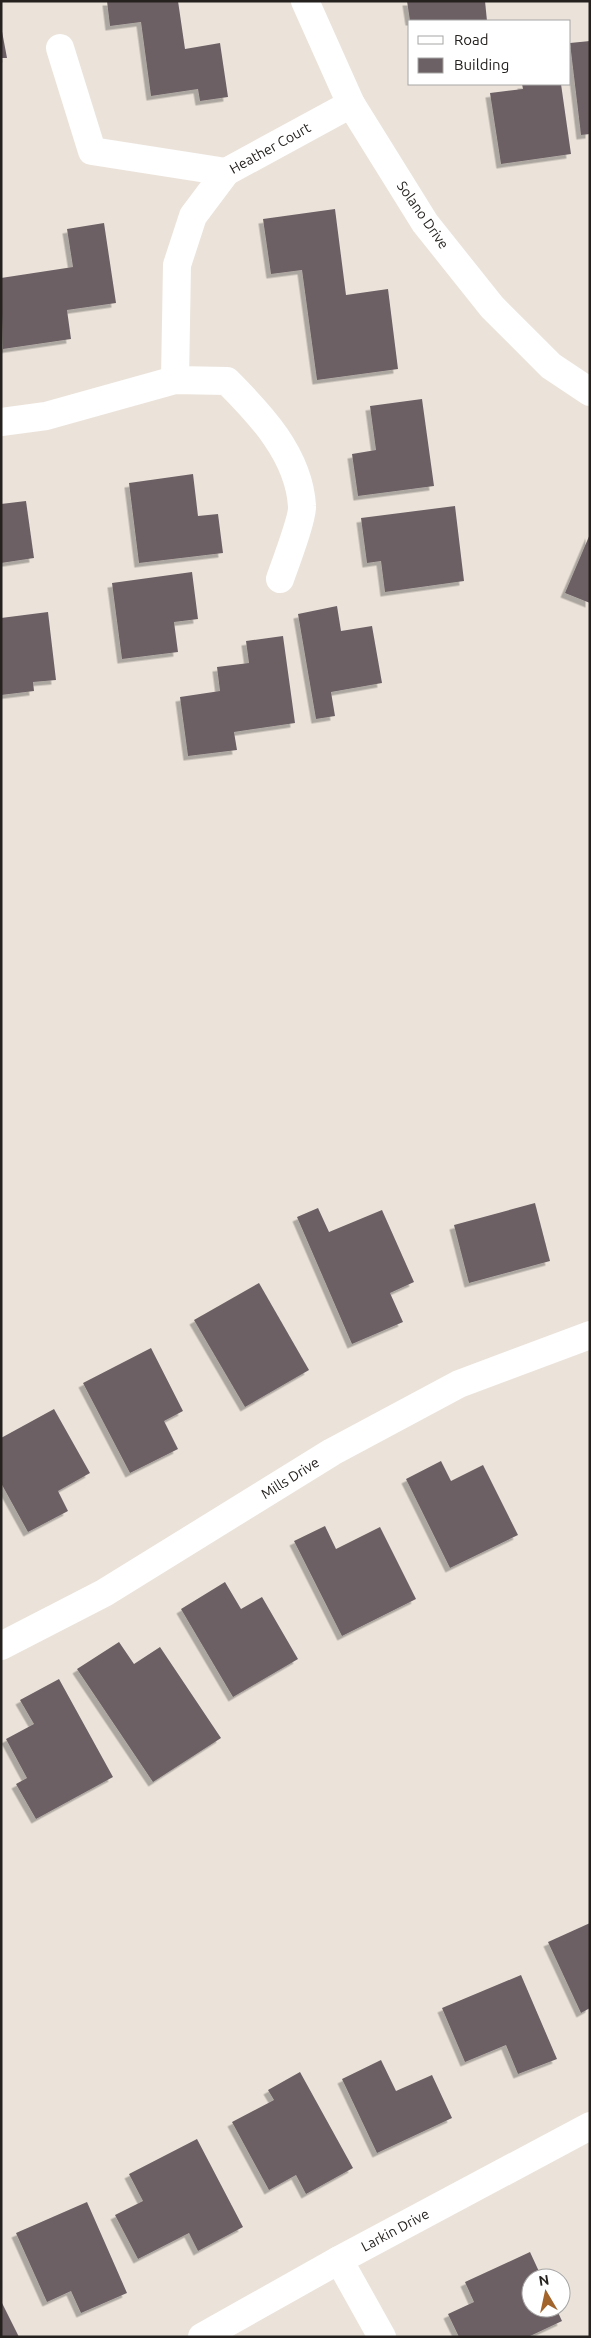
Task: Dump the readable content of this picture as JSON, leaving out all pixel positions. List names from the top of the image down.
{
  "streets": {
    "street": [
      "Heather Court",
      "Solano Drive",
      "Mills Drive",
      "Larkin Drive"
    ]
  },
  "crossings": [
    ["Heather Court", "Solano Drive"]
  ],
  "legend": ["Road", "Building"],
  "north": "top"
}
